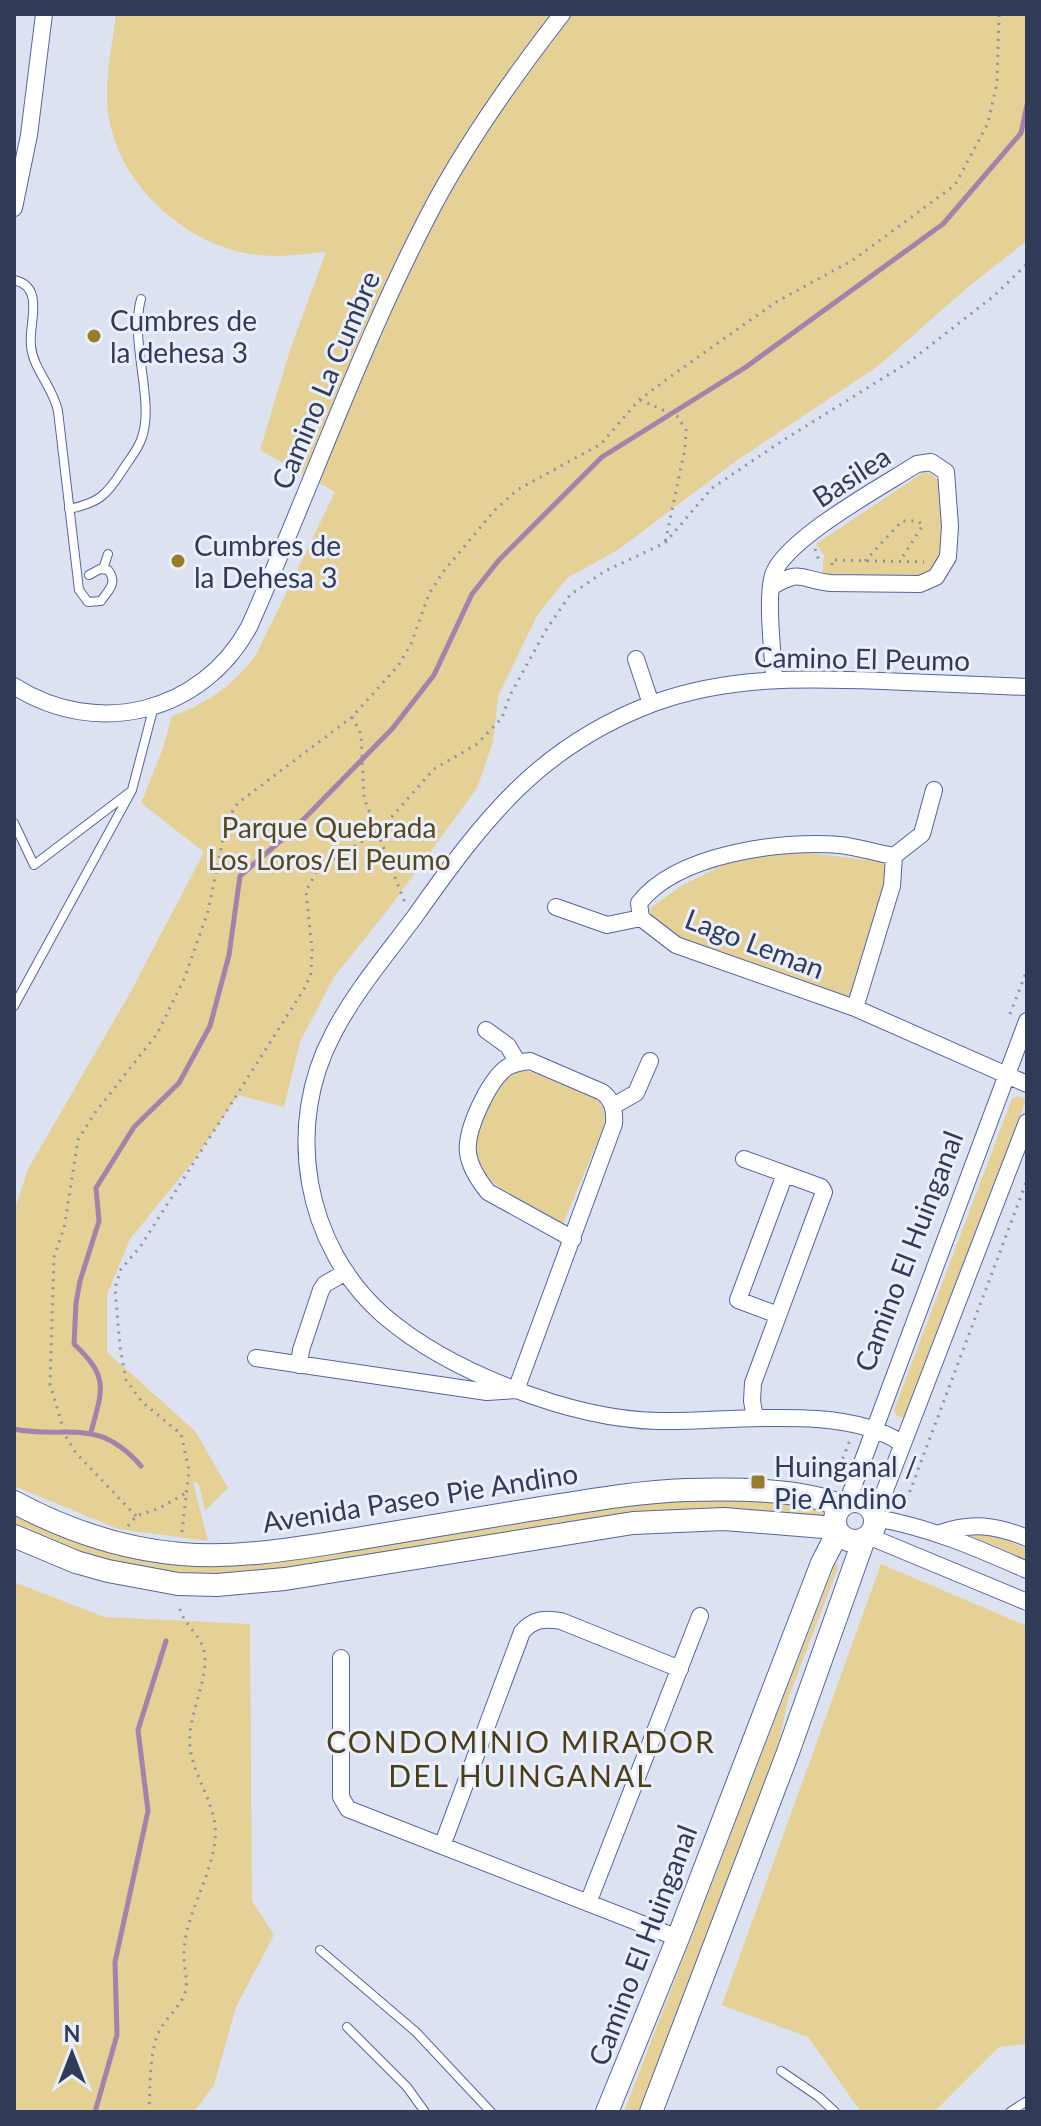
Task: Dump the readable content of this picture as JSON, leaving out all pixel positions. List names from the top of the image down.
{
  "streets": {
    "street": [
      "Camino La Cumbre",
      "Basilea",
      "Camino El Peumo",
      "Lago Leman",
      "Camino El Huinganal",
      "Avenida Paseo Pie Andino"
    ]
  },
  "crossings": [
    ["Camino El Peumo", "Camino El Huinganal"],
    ["Lago Leman", "Camino El Huinganal"],
    ["Camino El Huinganal", "Avenida Paseo Pie Andino"]
  ],
  "districts": ["CONDOMINIO MIRADOR DEL HUINGANAL"],
  "parks": ["Parque Quebrada Los Loros/El Peumo"],
  "places": {
    "other": ["Cumbres de la dehesa 3", "Cumbres de la Dehesa 3"],
    "transit": ["Huinganal / Pie Andino"]
  },
  "north": "top"
}
